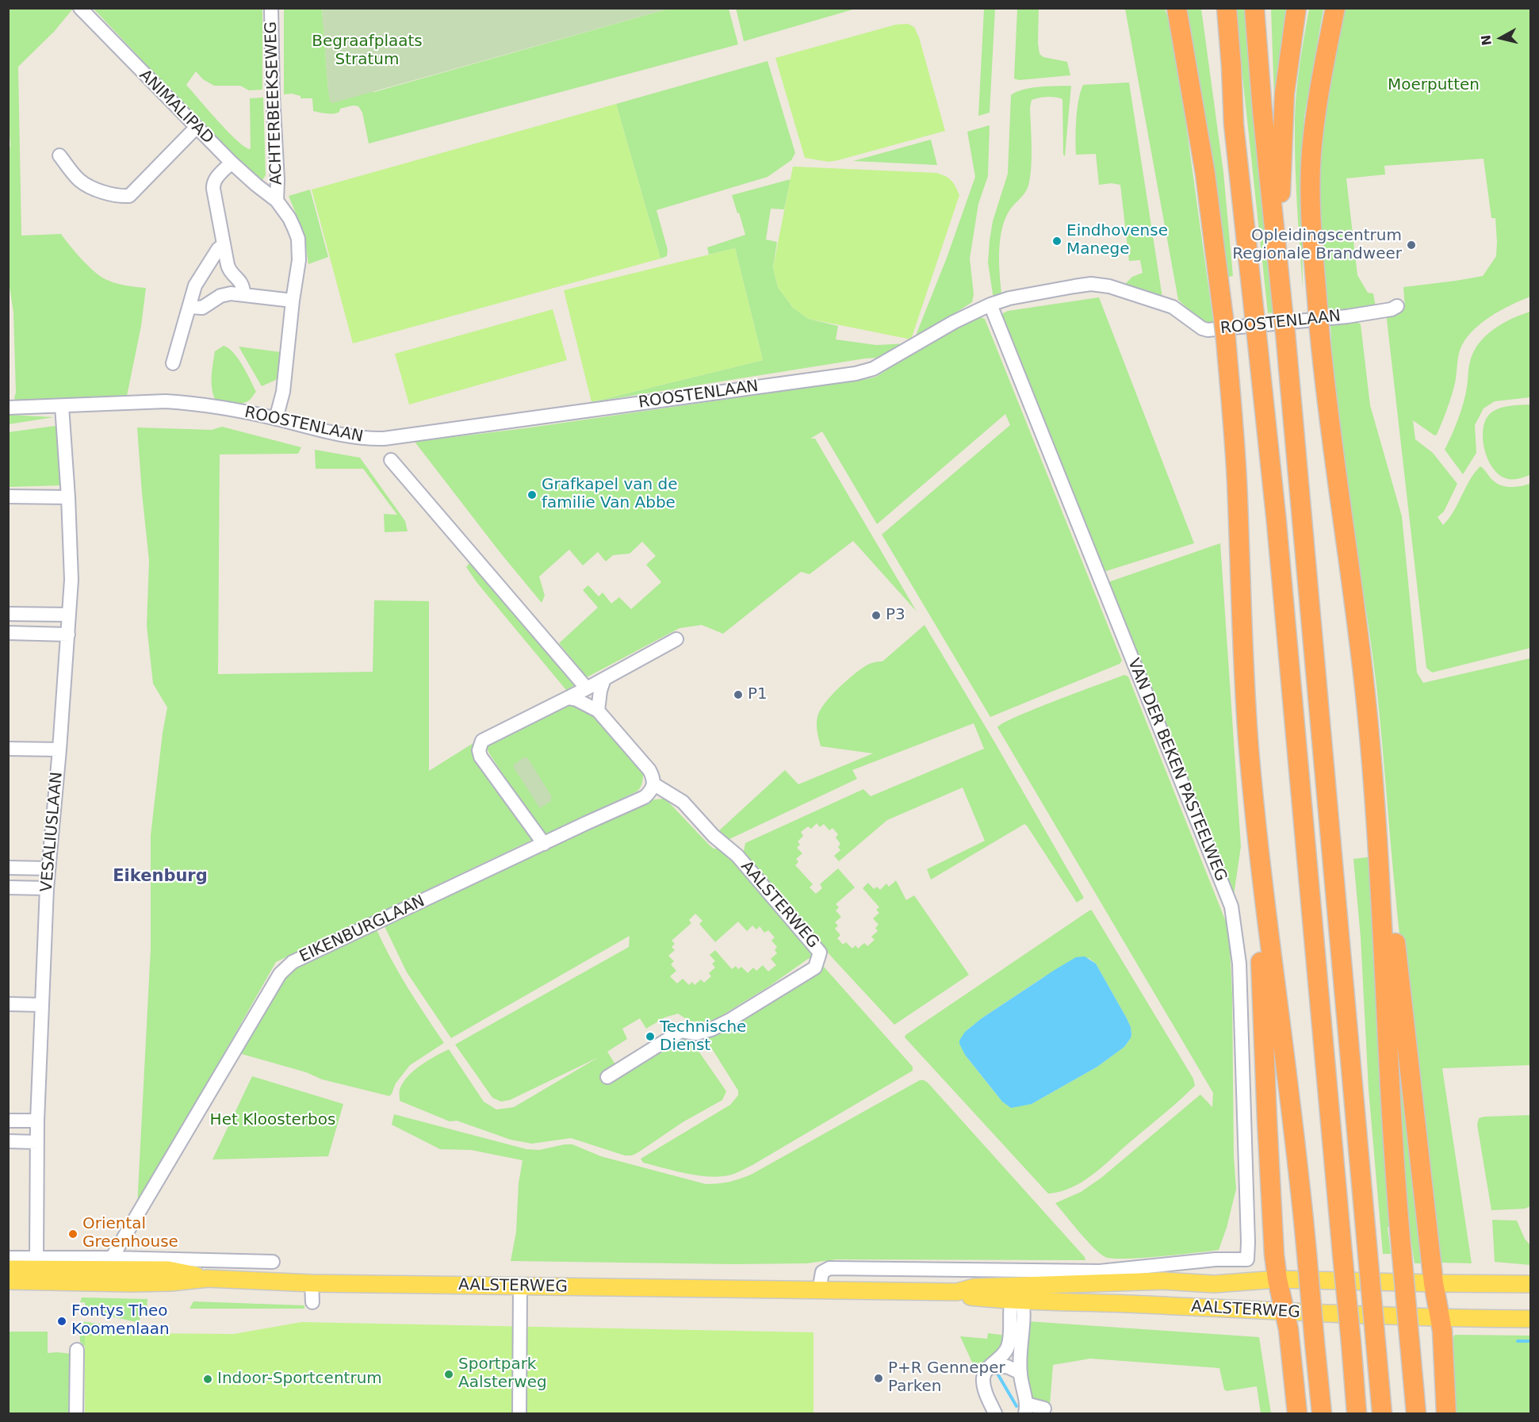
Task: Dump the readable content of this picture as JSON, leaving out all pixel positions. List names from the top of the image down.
{
  "streets": {
    "main road": ["AALSTERWEG"],
    "street": [
      "ACHTERBEEKSEWEG",
      "ANIMALIPAD",
      "ROOSTENLAAN",
      "VAN DER BEKEN PASTEELWEG",
      "VESALIUSLAAN",
      "EIKENBURGLAAN"
    ]
  },
  "crossings": [
    ["ACHTERBEEKSEWEG", "ANIMALIPAD"],
    ["ACHTERBEEKSEWEG", "ROOSTENLAAN"],
    ["ROOSTENLAAN", "VAN DER BEKEN PASTEELWEG"],
    ["ROOSTENLAAN", "VESALIUSLAAN"],
    ["VAN DER BEKEN PASTEELWEG", "AALSTERWEG"],
    ["VESALIUSLAAN", "AALSTERWEG"],
    ["AALSTERWEG", "EIKENBURGLAAN"]
  ],
  "districts": ["Eikenburg"],
  "parks": ["Begraafplaats Stratum", "Moerputten", "Het Kloosterbos"],
  "places": [
    "Eindhovense Manege",
    "Opleidingscentrum Regionale Brandweer",
    "Grafkapel van de familie Van Abbe",
    "P3",
    "P1",
    "Technische Dienst",
    "Oriental Greenhouse",
    "Fontys Theo Koomenlaan",
    "Sportpark Aalsterweg",
    "P+R Genneper Parken",
    "Indoor-Sportcentrum"
  ],
  "north": "left"
}
